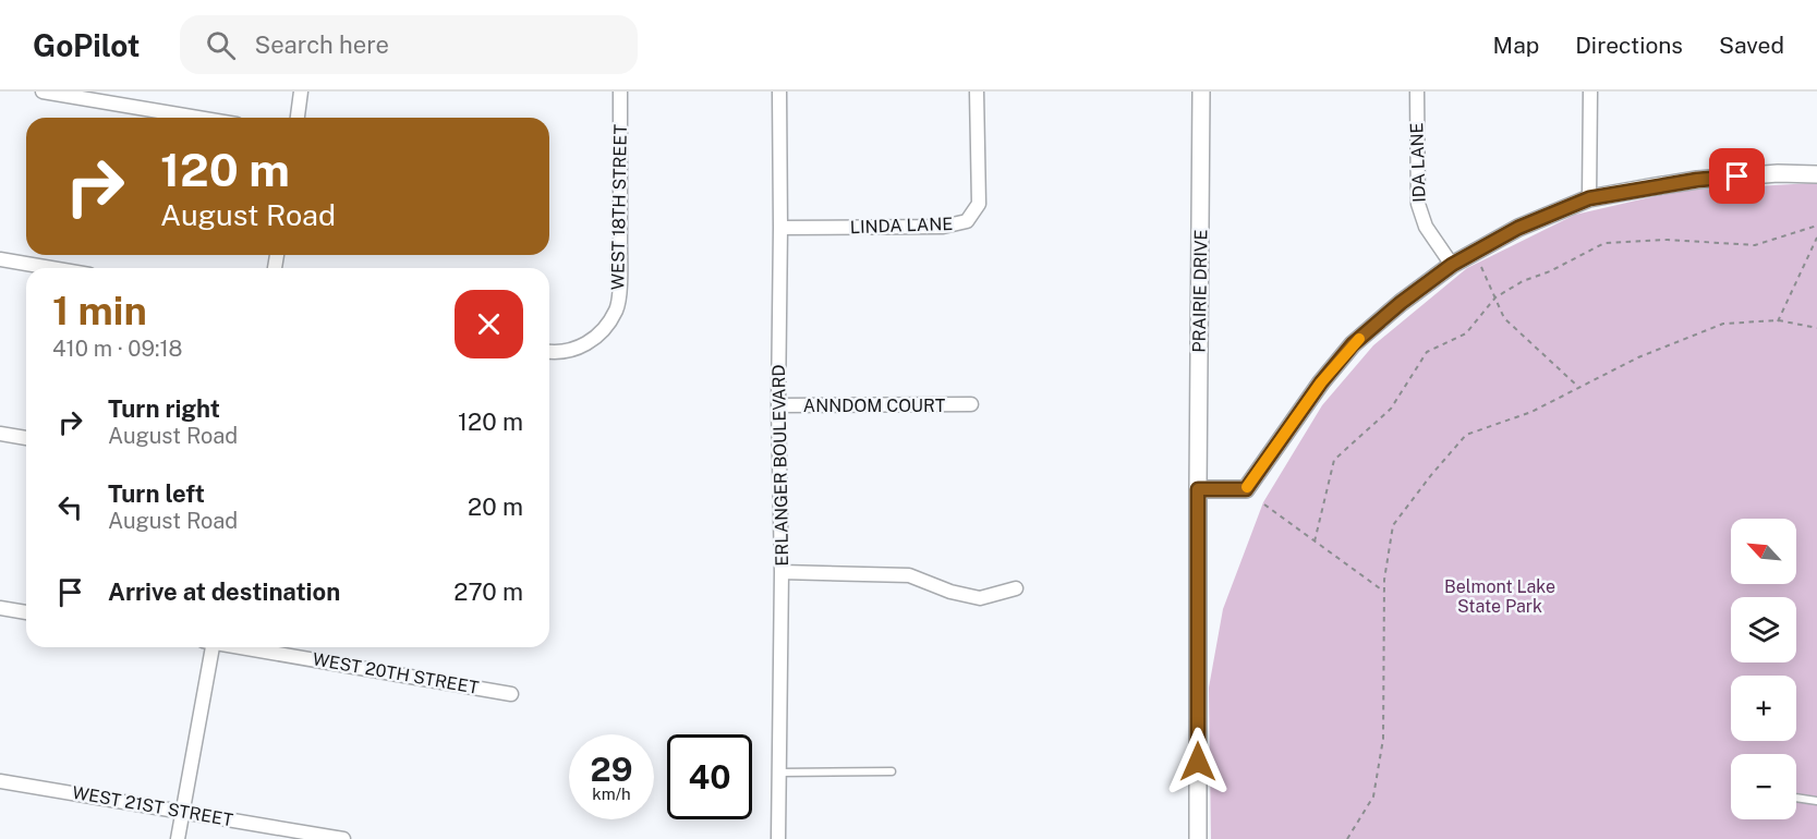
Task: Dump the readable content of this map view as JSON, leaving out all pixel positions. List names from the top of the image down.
{
  "streets": {
    "street": [
      "IDA LANE",
      "WEST 18TH STREET",
      "LINDA LANE",
      "PRAIRIE DRIVE",
      "ANNDOM COURT",
      "ERLANGER BOULEVARD",
      "WEST 20TH STREET",
      "WEST 21ST STREET"
    ]
  },
  "crossings": [
    ["LINDA LANE", "ERLANGER BOULEVARD"],
    ["ANNDOM COURT", "ERLANGER BOULEVARD"]
  ],
  "parks": ["Belmont Lake State Park"],
  "north": "top left",
  "page": {
    "header": "GoPilot",
    "search": "Search here",
    "nav": ["Map", "Directions", "Saved"],
    "turn": ["120 m", "August Road"],
    "heading": ["1 min", "410 m · 09:18"],
    "list": [
      {
        "name": "Turn right",
        "note": "August Road",
        "value": "120 m"
      },
      {
        "name": "Turn left",
        "note": "August Road",
        "value": "20 m"
      },
      {
        "name": "Arrive at destination",
        "value": "270 m"
      }
    ],
    "map_buttons": ["+", "−"],
    "speed": "29 km/h",
    "limit": "40"
  }
}
